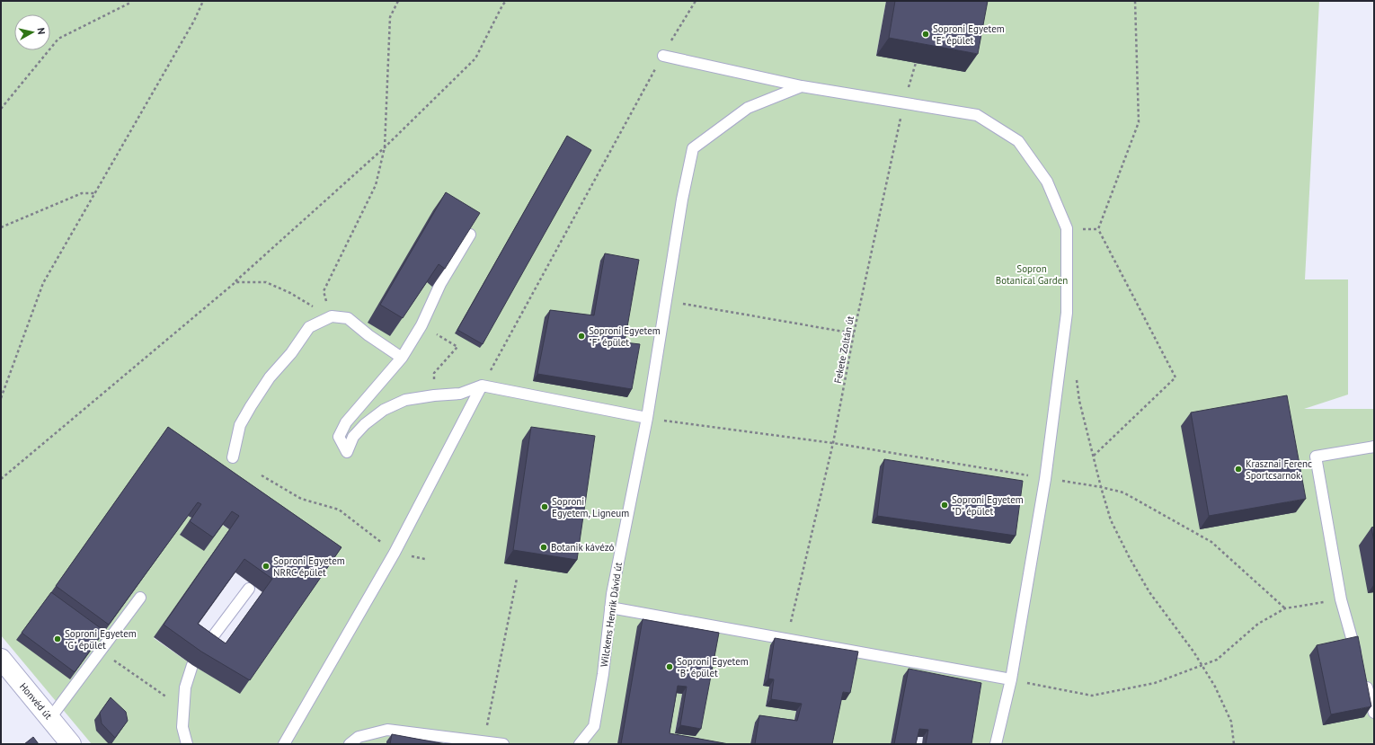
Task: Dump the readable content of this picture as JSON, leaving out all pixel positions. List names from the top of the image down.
{
  "streets": {
    "street": ["Honvéd út"],
    "lane": ["Wilckens Henrik Dávid út"],
    "path": ["Fekete Zoltán út"]
  },
  "parks": ["Sopron Botanical Garden"],
  "places": [
    "Soproni Egyetem \"E\" épület",
    "Soproni Egyetem \"F\" épület",
    "Krasznai Ferenc Sportcsarnok",
    "Soproni Egyetem \"D\" épület",
    "Soproni Egyetem, Ligneum",
    "Botanik kávézó",
    "Soproni Egyetem NRRC épület",
    "Soproni Egyetem \"G\" épület",
    "Soproni Egyetem \"B\" épület"
  ],
  "north": "right"
}
